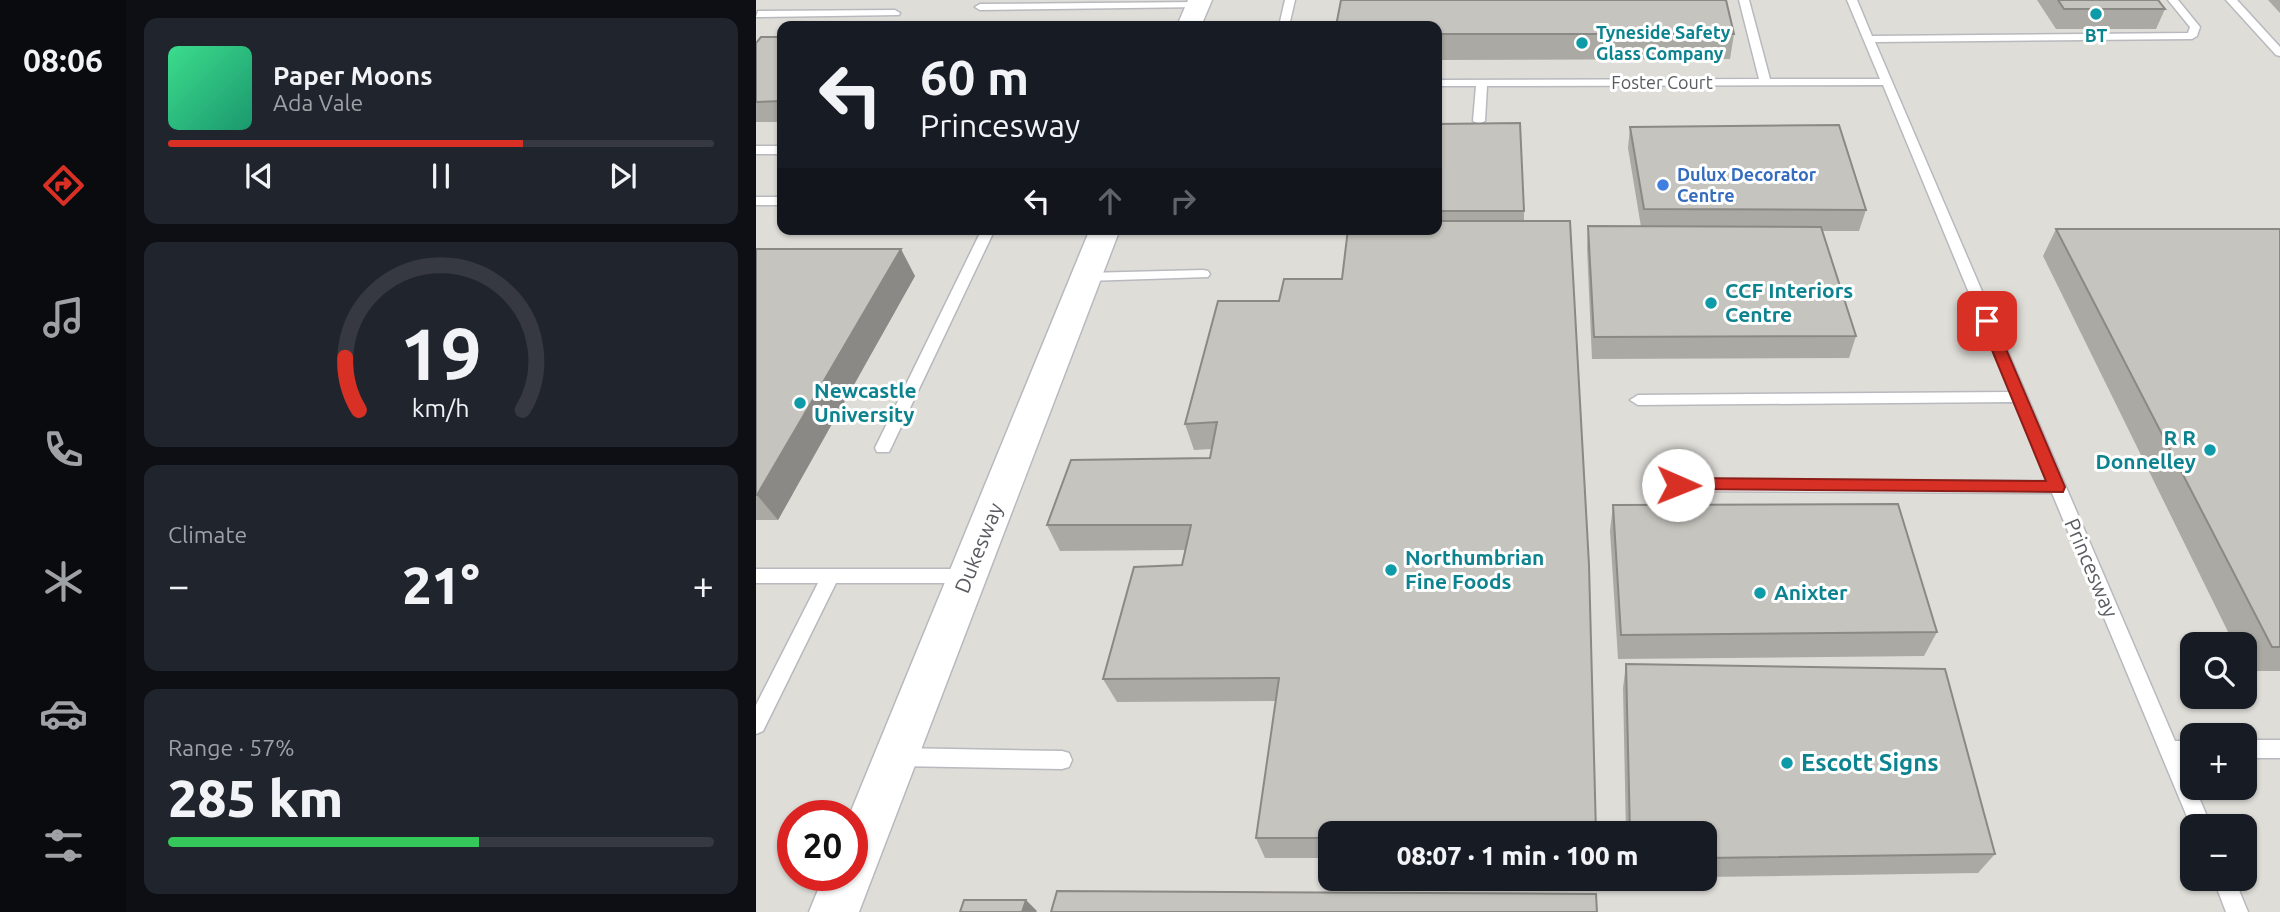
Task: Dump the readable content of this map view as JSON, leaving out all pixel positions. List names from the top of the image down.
{
  "streets": {
    "street": ["Dukesway"],
    "lane": ["Foster Court", "Princesway"]
  },
  "crossings": [
    ["Foster Court", "Princesway"]
  ],
  "places": [
    "BT",
    "Tyneside Safety Glass Company",
    "Dulux Decorator Centre",
    "CCF Interiors Centre",
    "Newcastle University",
    "R R Donnelley",
    "Northumbrian Fine Foods",
    "Anixter",
    "Escott Signs"
  ],
  "page": {
    "tabs": "08:06",
    "turn": ["60 m", "Princesway"],
    "song": ["Paper Moons", "Ada Vale"],
    "tile": [
      "Climate",
      ["Range · 57%", "285 km"]
    ],
    "heat": ["−", "21°", "+"],
    "map_buttons": ["+", "−"],
    "limit": "20",
    "trip": "08:07 · 1 min · 100 m",
    "gauge": ["19", "km/h"]
  }
}
